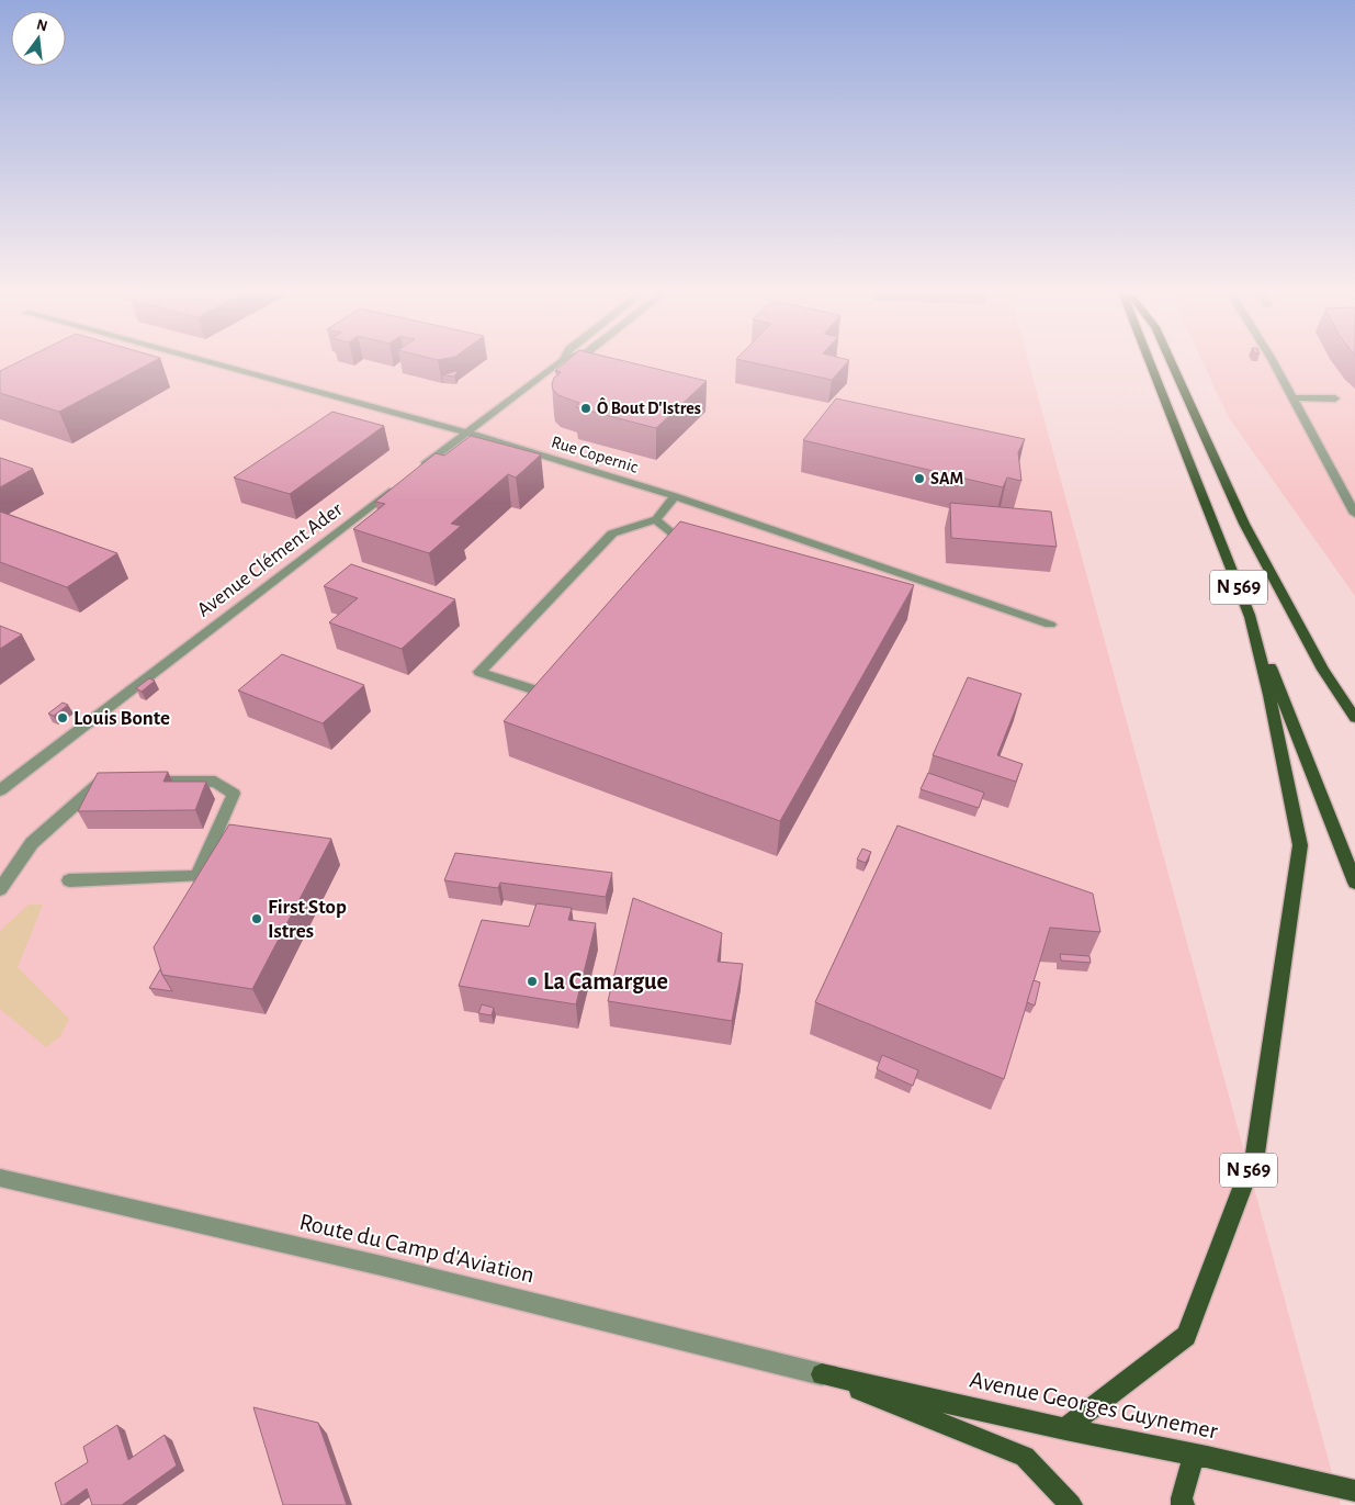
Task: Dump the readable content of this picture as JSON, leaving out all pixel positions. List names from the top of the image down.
{
  "streets": {
    "main road": ["N 569", "Avenue Georges Guynemer"],
    "street": ["Rue Copernic", "Avenue Clément Ader", "Route du Camp d'Aviation"]
  },
  "crossings": [
    ["N 569", "Avenue Georges Guynemer"],
    ["Route du Camp d'Aviation", "Avenue Georges Guynemer"]
  ],
  "places": [
    "Ô Bout D'Istres",
    "SAM",
    "Louis Bonte",
    "First Stop Istres",
    "La Camargue"
  ],
  "north": "top"
}
